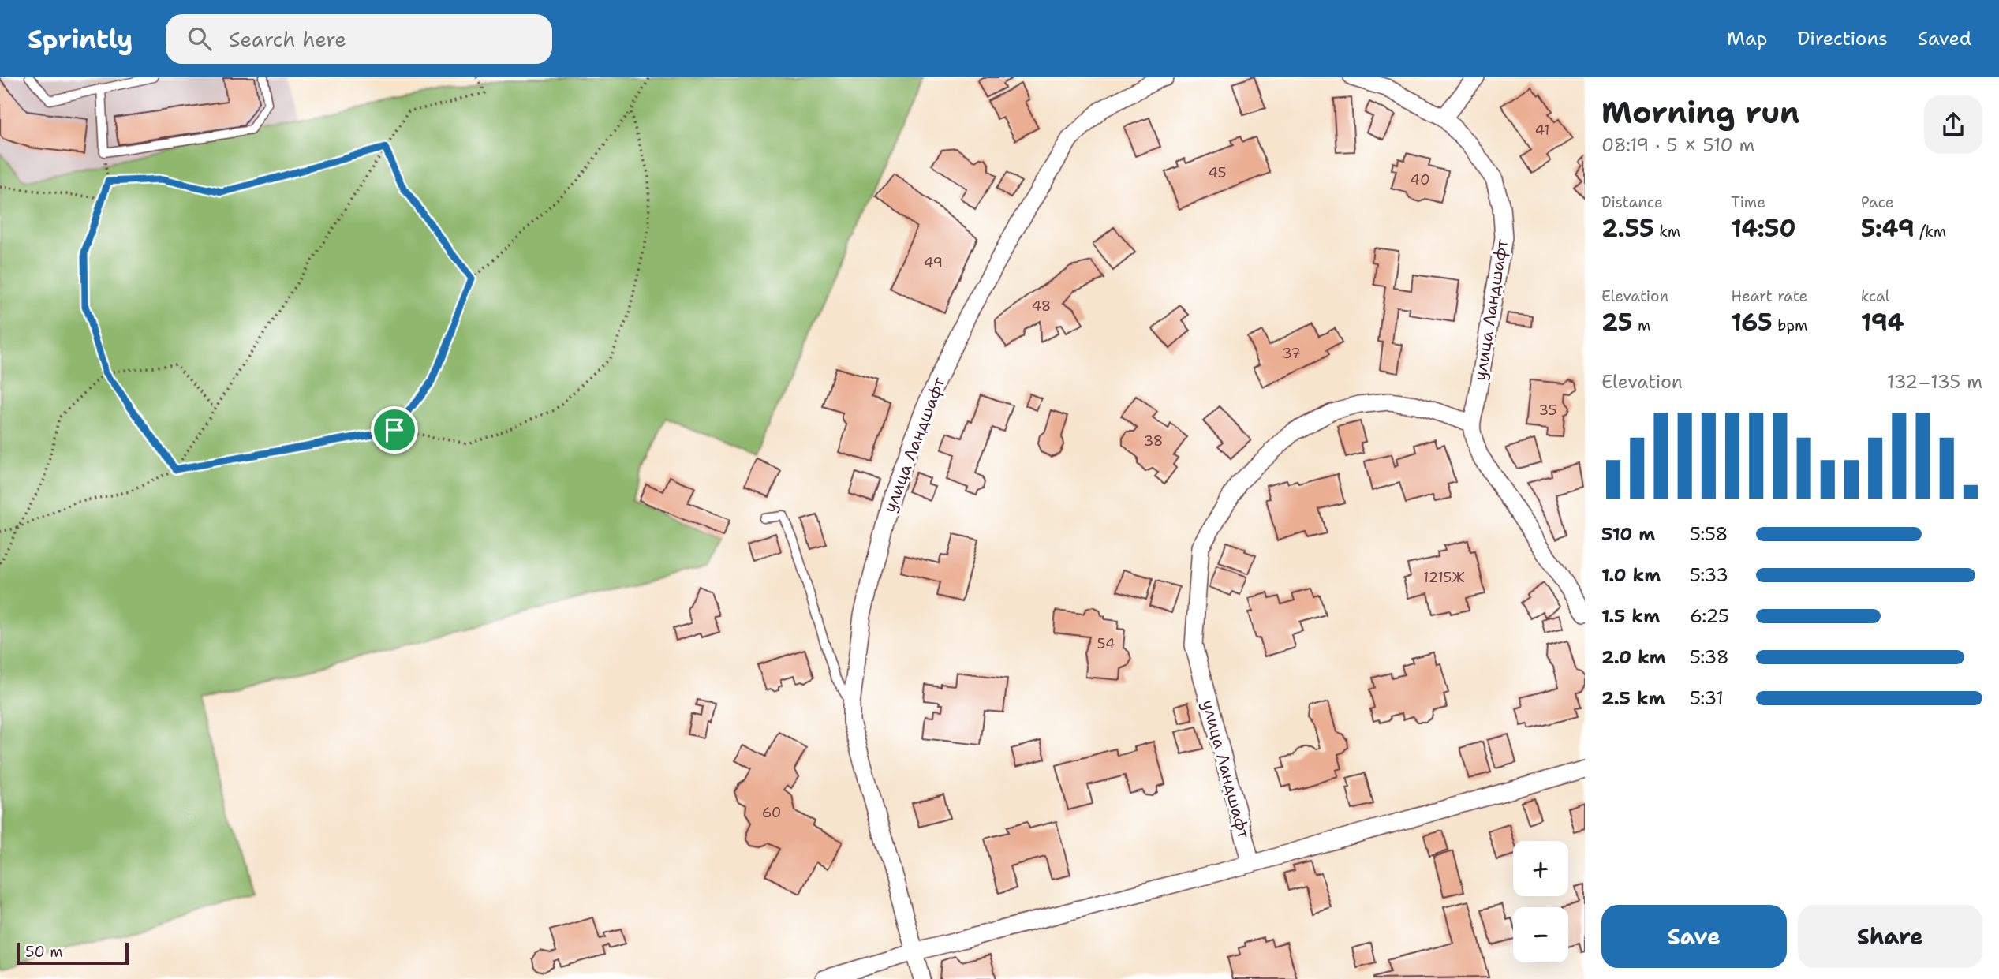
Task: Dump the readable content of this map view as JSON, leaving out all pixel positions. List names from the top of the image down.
{
  "streets": {
    "street": ["улица Ландшафт"]
  },
  "house_numbers": [
    "41",
    "45",
    "40",
    "49",
    "48",
    "37",
    "35",
    "38",
    "1215Ж",
    "54",
    "60"
  ],
  "scale_bar": "50 m",
  "page": {
    "header": "Sprintly",
    "search": "Search here",
    "nav": ["Map", "Directions", "Saved"],
    "heading": ["Morning run", "08:19 · 5 × 510 m"],
    "stats": [
      ["Distance", "2.55 km"],
      ["Time", "14:50"],
      ["Pace", "5:49 /km"],
      ["Elevation", "25 m"],
      ["Heart rate", "165 bpm"],
      ["kcal", "194"]
    ],
    "chart": ["Elevation", "132–135 m"],
    "list": [
      {
        "name": "510 m",
        "note": "5:58"
      },
      {
        "name": "1.0 km",
        "note": "5:33"
      },
      {
        "name": "1.5 km",
        "note": "6:25"
      },
      {
        "name": "2.0 km",
        "note": "5:38"
      },
      {
        "name": "2.5 km",
        "note": "5:31"
      }
    ],
    "map_buttons": ["+", "−"],
    "buttons": ["Save", "Share"],
    "scale": "50 m"
  }
}
